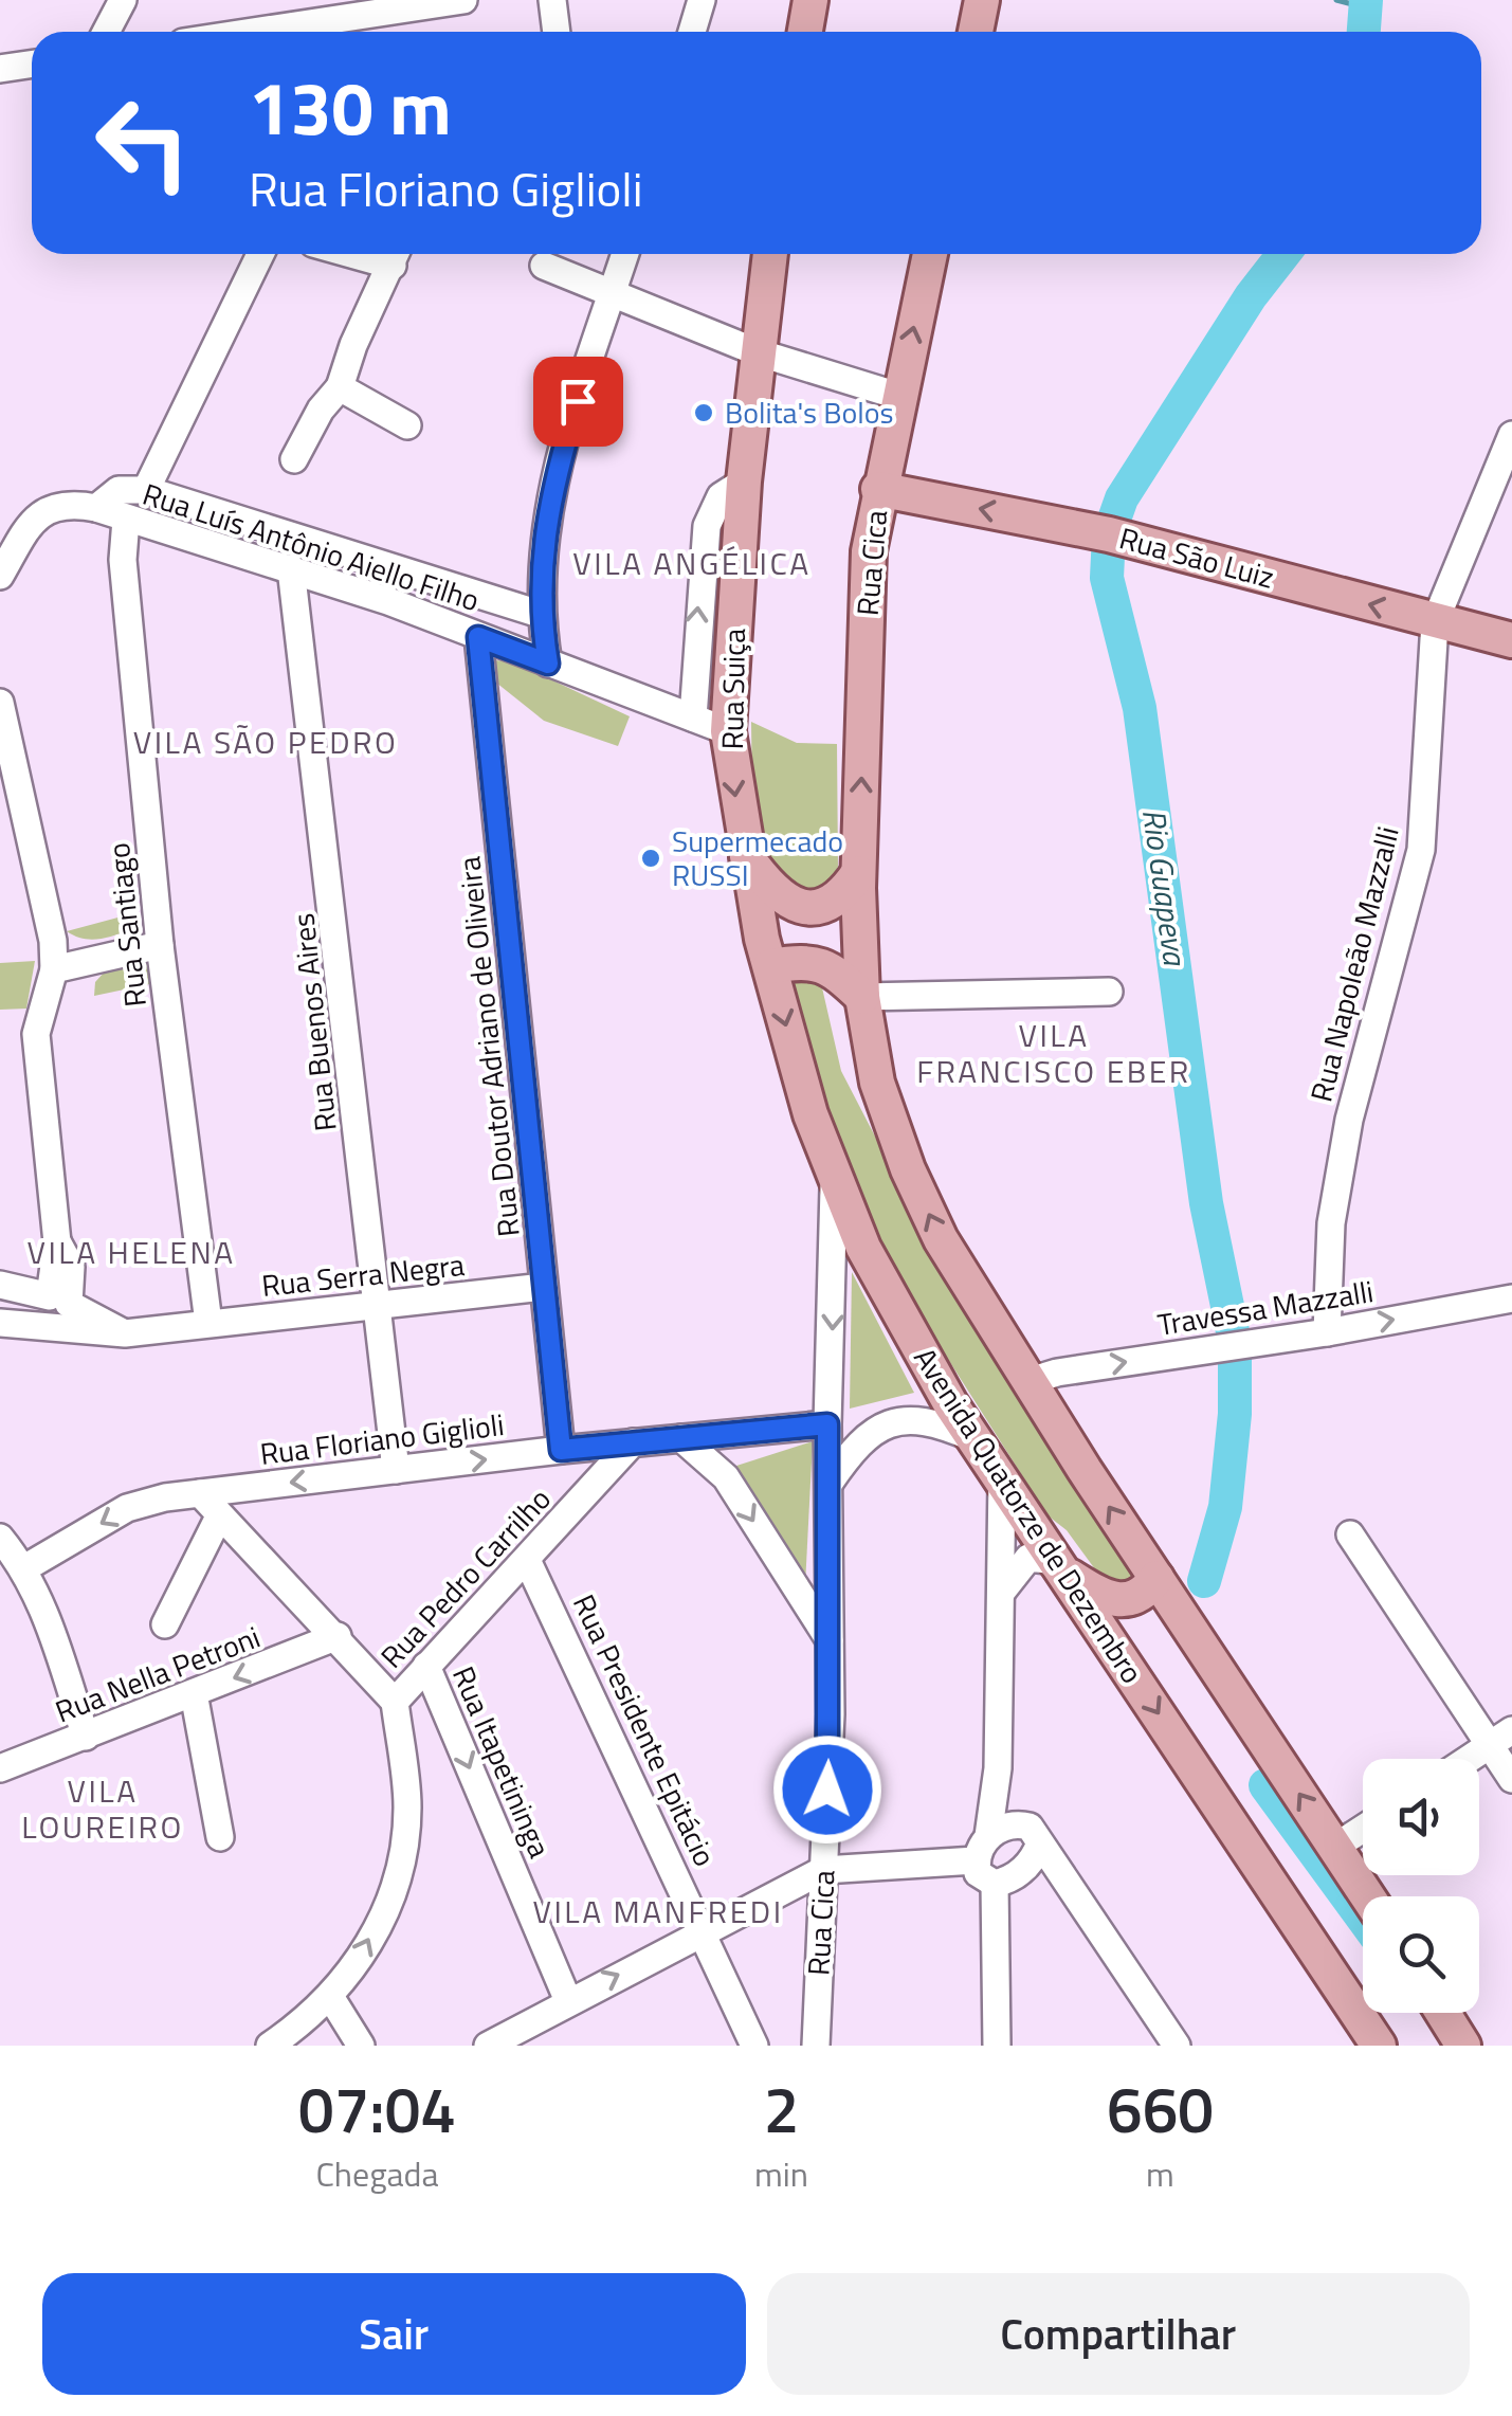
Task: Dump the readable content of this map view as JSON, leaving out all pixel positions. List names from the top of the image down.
{
  "streets": {
    "main road": [
      "Rua São Luiz",
      "Rua Cica",
      "Rua Suiça",
      "Avenida Quatorze de Dezembro"
    ],
    "street": [
      "Rua Luís Antônio Aiello Filho",
      "Rua Santiago",
      "Rua Napoleão Mazzalli",
      "Rua Buenos Aires",
      "Rua Doutor Adriano de Oliveira",
      "Rua Serra Negra",
      "Travessa Mazzalli",
      "Rua Floriano Giglioli",
      "Rua Pedro Carrilho",
      "Rua Nella Petroni",
      "Rua Presidente Epitácio",
      "Rua Itapetininga"
    ]
  },
  "crossings": [
    ["Rua Luís Antônio Aiello Filho", "Rua Suiça"],
    ["Rua Luís Antônio Aiello Filho", "Rua Santiago"],
    ["Rua Luís Antônio Aiello Filho", "Rua Buenos Aires"],
    ["Rua Luís Antônio Aiello Filho", "Rua Doutor Adriano de Oliveira"],
    ["Rua São Luiz", "Rua Cica"],
    ["Rua São Luiz", "Rua Napoleão Mazzalli"],
    ["Rua Cica", "Rua Floriano Giglioli"],
    ["Rua Cica", "Avenida Quatorze de Dezembro"],
    ["Rua Suiça", "Avenida Quatorze de Dezembro"],
    ["Rua Santiago", "Rua Serra Negra"],
    ["Rua Napoleão Mazzalli", "Travessa Mazzalli"],
    ["Rua Buenos Aires", "Rua Serra Negra"],
    ["Rua Buenos Aires", "Rua Floriano Giglioli"],
    ["Rua Doutor Adriano de Oliveira", "Rua Serra Negra"],
    ["Rua Doutor Adriano de Oliveira", "Rua Floriano Giglioli"],
    ["Rua Floriano Giglioli", "Rua Pedro Carrilho"],
    ["Rua Pedro Carrilho", "Rua Presidente Epitácio"],
    ["Rua Pedro Carrilho", "Rua Itapetininga"]
  ],
  "one_way": [
    "Rua São Luiz",
    "Travessa Mazzalli",
    "Rua Nella Petroni",
    "Rua Itapetininga"
  ],
  "districts": [
    "VILA ANGÉLICA",
    "VILA SÃO PEDRO",
    "VILA FRANCISCO EBER",
    "VILA HELENA",
    "VILA LOUREIRO",
    "VILA MANFREDI"
  ],
  "water": ["Rio Guapeva"],
  "places": ["Bolita's Bolos", "Supermecado RUSSI"],
  "page": {
    "turn": ["130 m", "Rua Floriano Giglioli"],
    "eta": [
      "07:04",
      "Chegada",
      "2",
      "min",
      "660",
      "m"
    ],
    "buttons": ["Sair", "Compartilhar"]
  }
}
